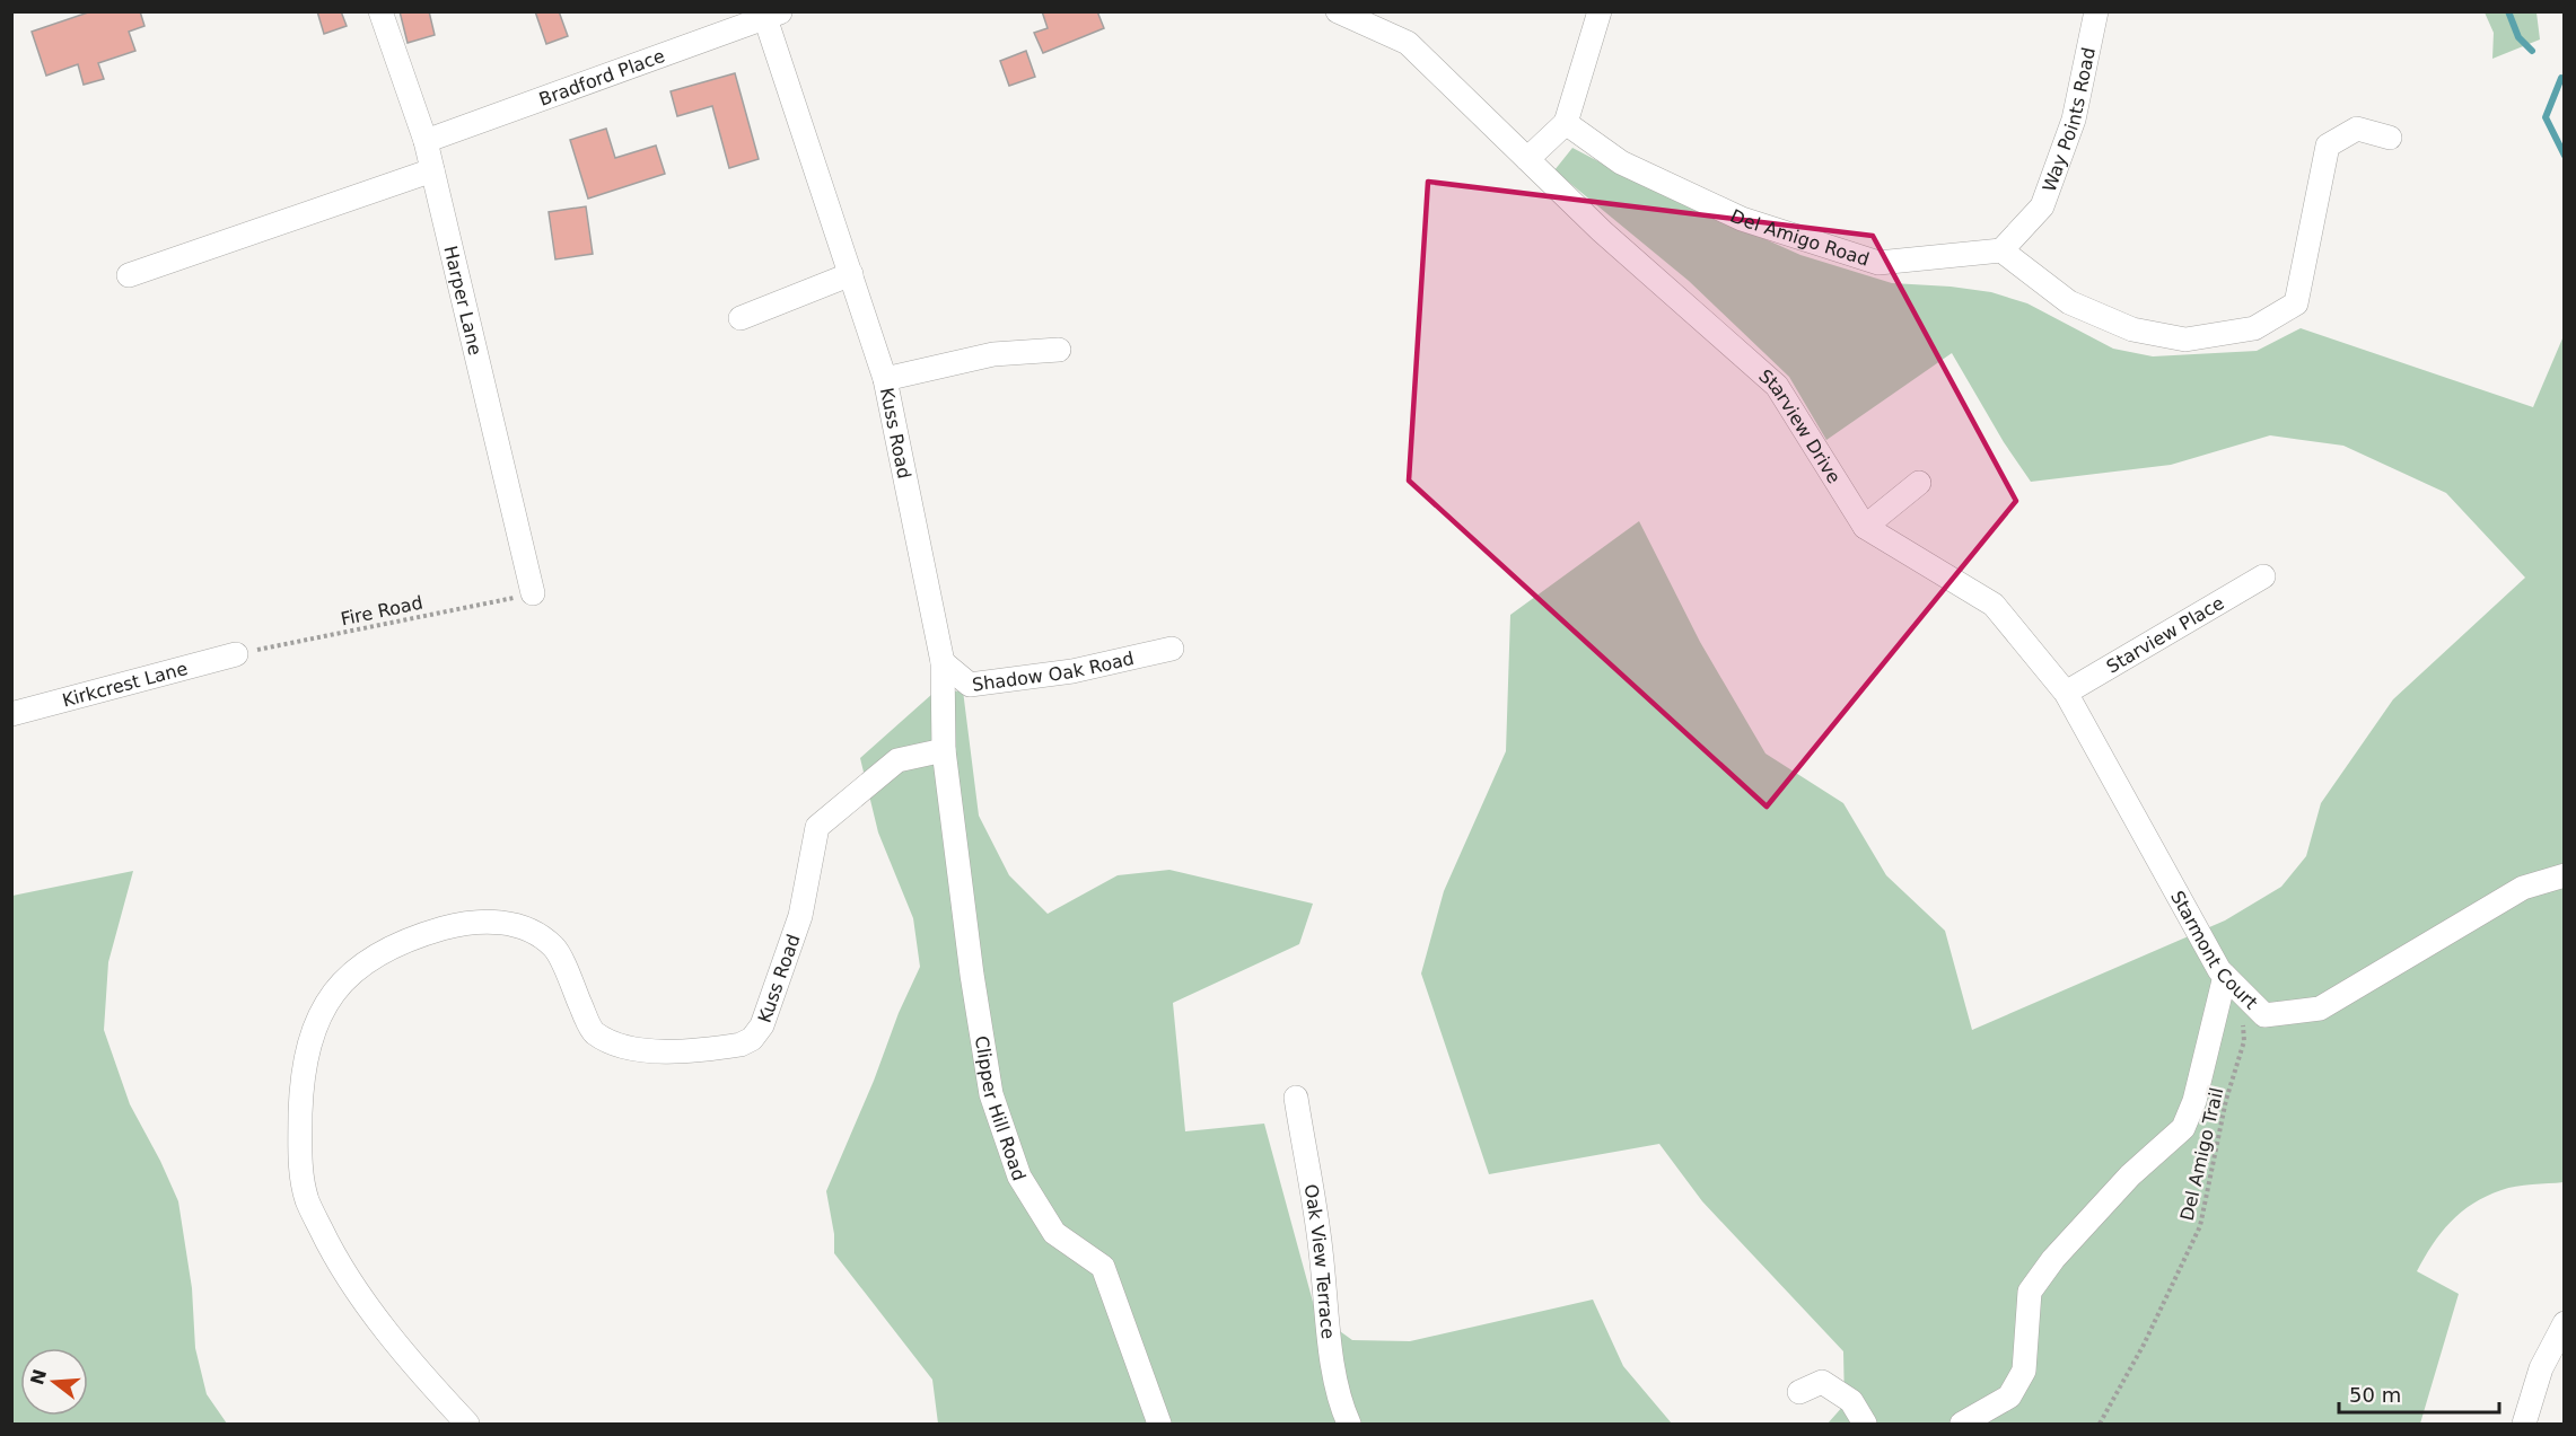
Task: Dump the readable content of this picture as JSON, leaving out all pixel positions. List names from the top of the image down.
{
  "streets": {
    "street": [
      "Bradford Place",
      "Way Points Road",
      "Del Amigo Road",
      "Harper Lane",
      "Starview Drive",
      "Kuss Road",
      "Starview Place",
      "Shadow Oak Road",
      "Kirkcrest Lane",
      "Starmont Court",
      "Clipper Hill Road",
      "Oak View Terrace"
    ],
    "path": ["Fire Road", "Del Amigo Trail"]
  },
  "crossings": [
    ["Bradford Place", "Harper Lane"],
    ["Bradford Place", "Kuss Road"],
    ["Way Points Road", "Del Amigo Road"],
    ["Harper Lane", "Fire Road"],
    ["Starview Drive", "Starview Place"],
    ["Starview Drive", "Starmont Court"],
    ["Kuss Road", "Shadow Oak Road"],
    ["Kuss Road", "Clipper Hill Road"],
    ["Fire Road", "Kirkcrest Lane"],
    ["Starview Place", "Starmont Court"],
    ["Starmont Court", "Del Amigo Trail"]
  ],
  "scale_bar": "50 m",
  "north": "left"
}
